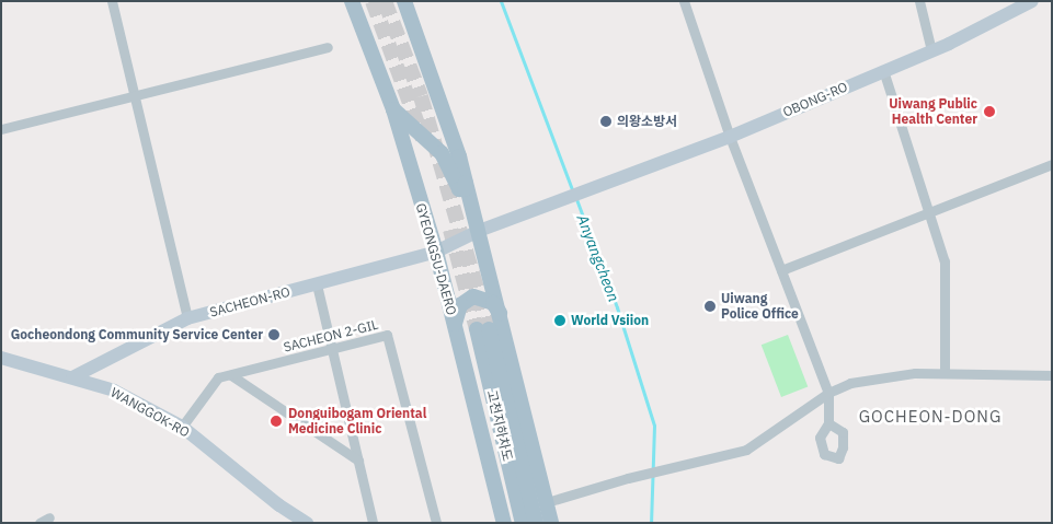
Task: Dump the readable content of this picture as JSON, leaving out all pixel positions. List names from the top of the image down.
{
  "streets": {
    "main road": ["GYEONGSU-DAERO", "고천지하차도"],
    "street": [
      "OBONG-RO",
      "SACHEON-RO",
      "SACHEON 2-GIL",
      "WANGGOK-RO"
    ]
  },
  "crossings": [
    ["GYEONGSU-DAERO", "SACHEON-RO"],
    ["SACHEON-RO", "WANGGOK-RO"],
    ["SACHEON 2-GIL", "WANGGOK-RO"]
  ],
  "districts": ["GOCHEON-DONG"],
  "water": ["Anyangcheon"],
  "places": [
    "Uiwang Public Health Center",
    "의왕소방서",
    "Uiwang Police Office",
    "World Vsiion",
    "Gocheondong Community Service Center",
    "Donguibogam Oriental Medicine Clinic"
  ]
}
